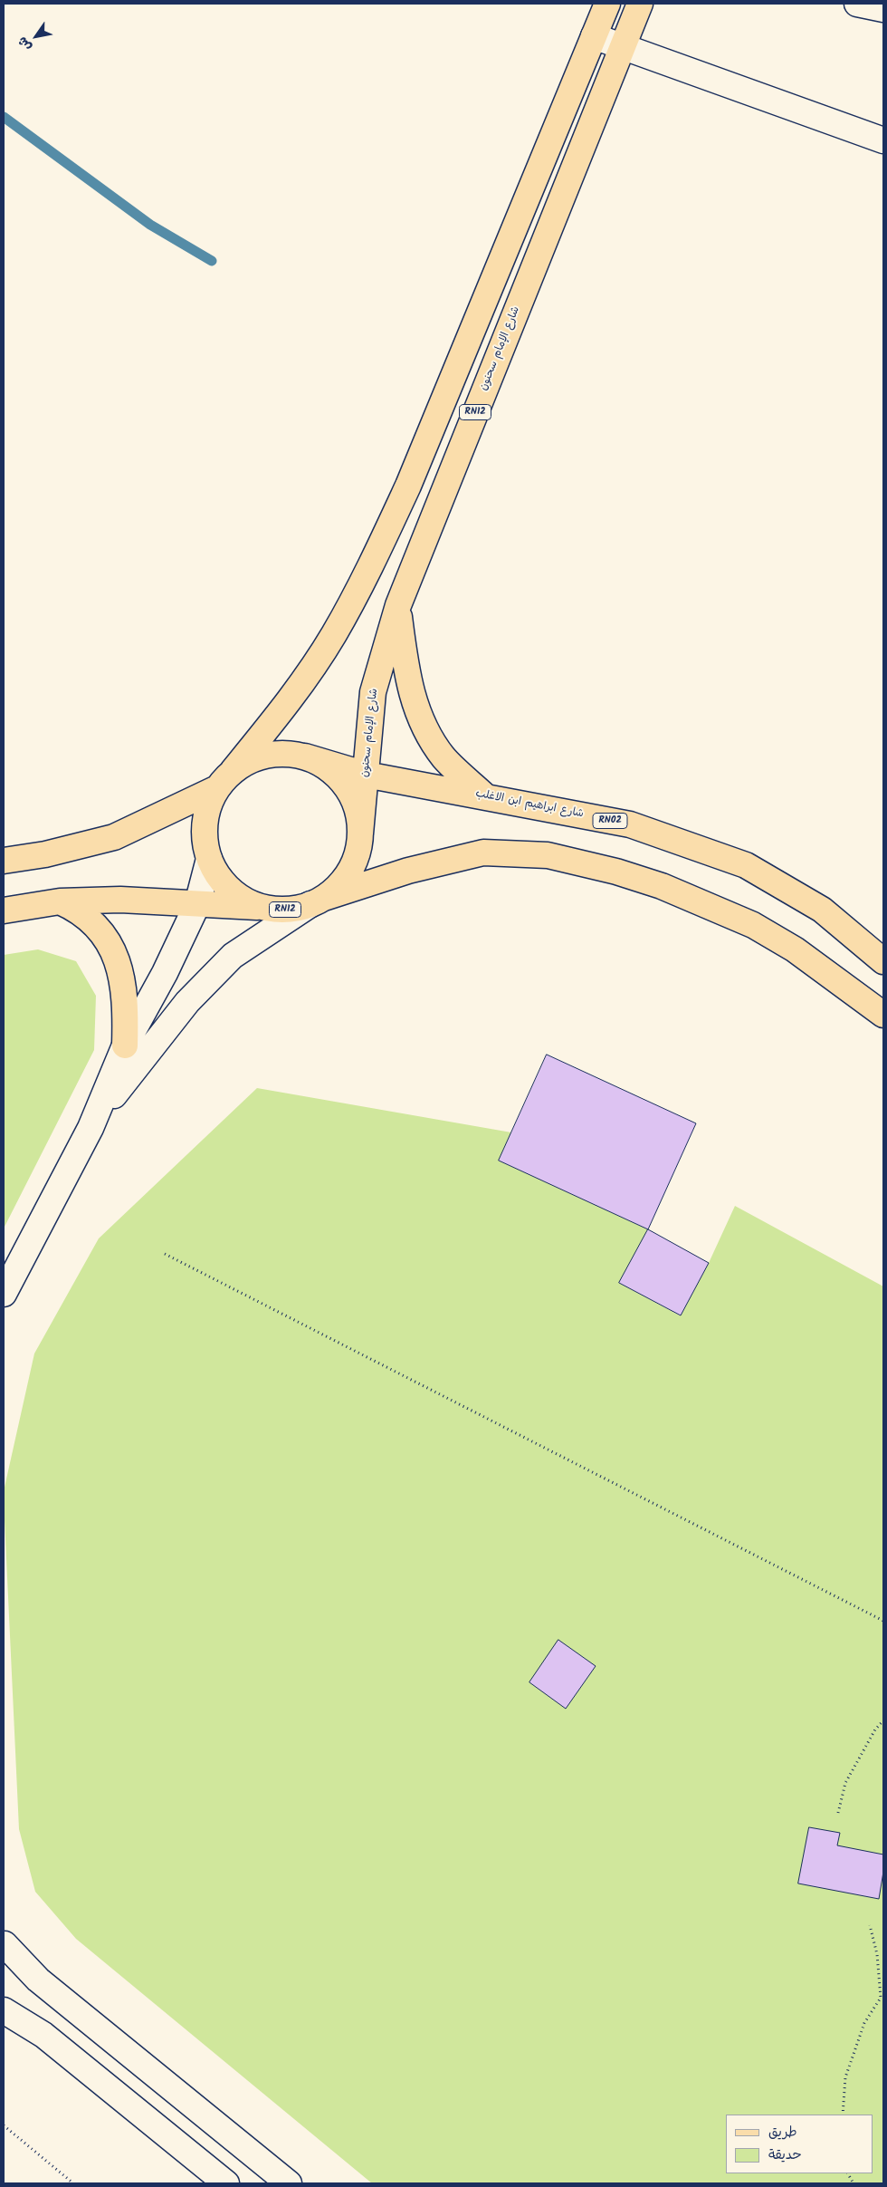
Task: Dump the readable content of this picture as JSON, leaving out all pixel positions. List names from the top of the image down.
{
  "streets": {
    "main road": [
      "شارع الإمام سحنون",
      "RN12",
      "شارع ابراهيم ابن الاغلب",
      "RN02"
    ]
  },
  "crossings": [
    ["شارع الإمام سحنون", "RN12"],
    ["شارع الإمام سحنون", "شارع ابراهيم ابن الاغلب"],
    ["RN12", "شارع ابراهيم ابن الاغلب"]
  ],
  "legend": ["طريق", "حديقة"],
  "north": "bottom left"
}
